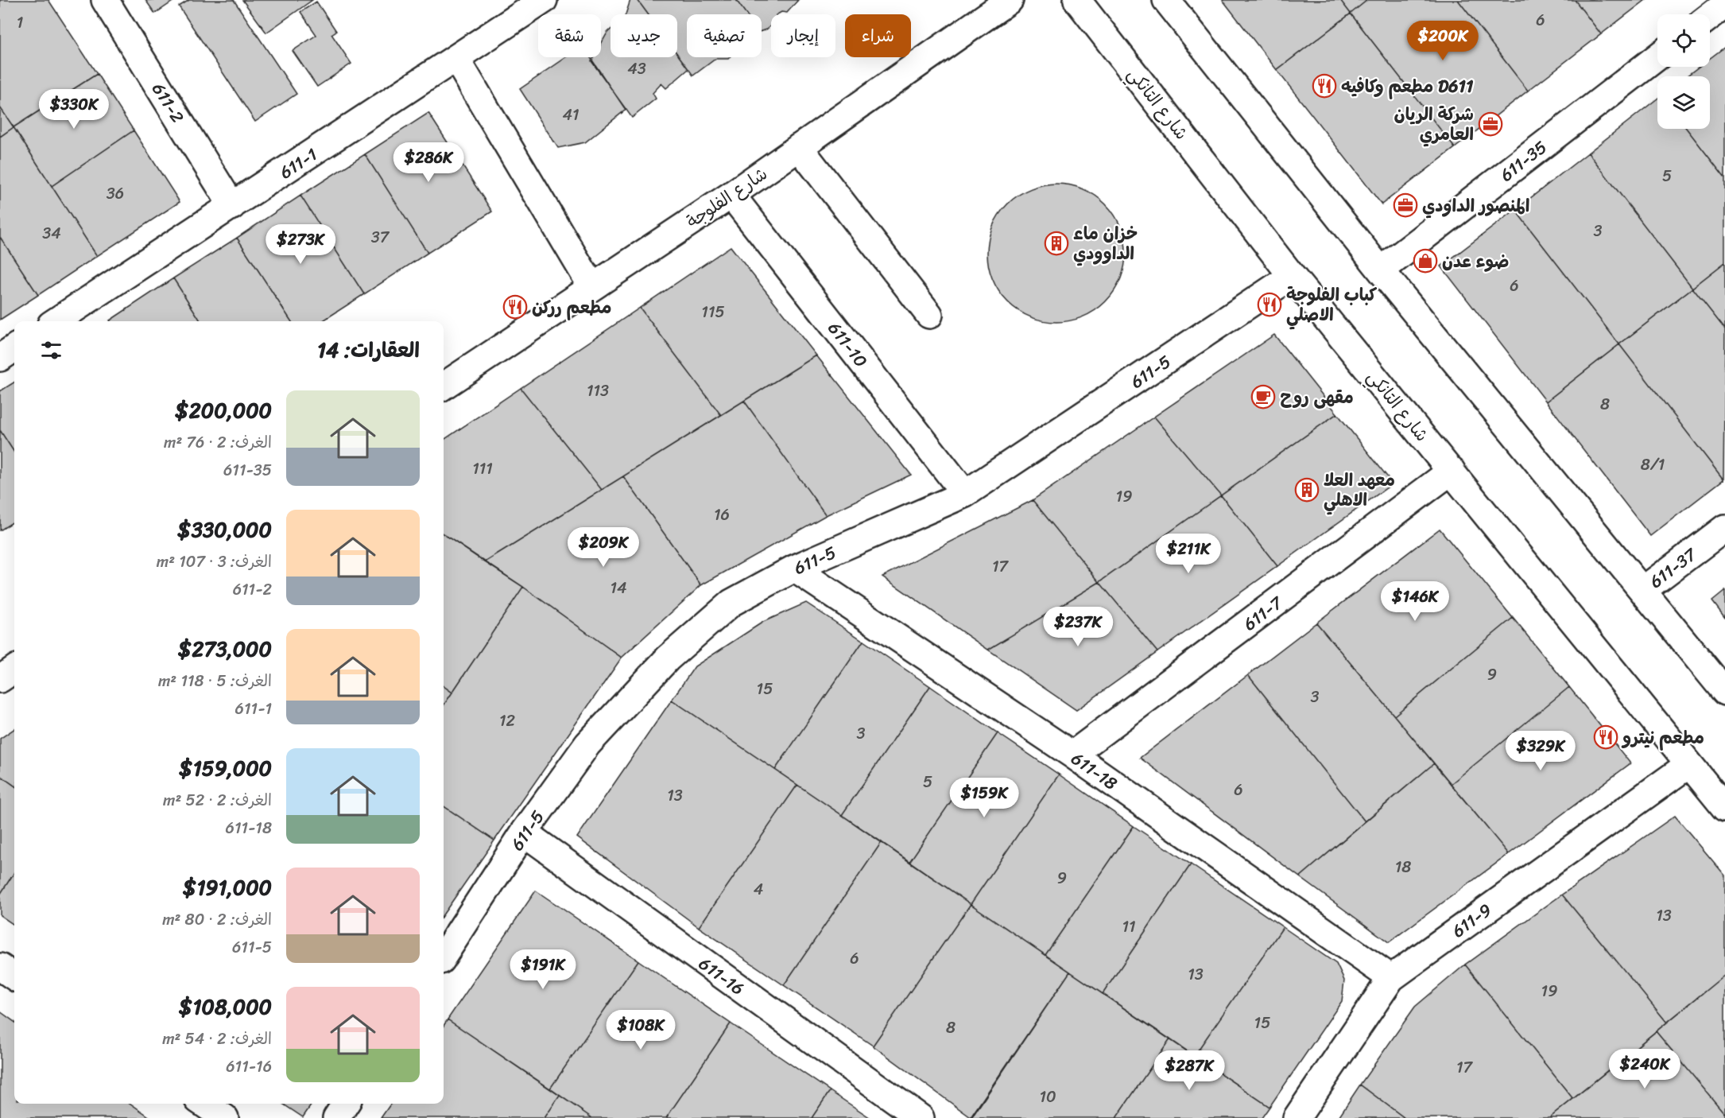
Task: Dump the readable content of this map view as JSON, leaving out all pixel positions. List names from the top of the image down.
{
  "streets": {
    "street": [
      "611-2",
      "شارع التانكي",
      "611-35",
      "611-1",
      "شارع الفلوجة",
      "611-10",
      "611-5",
      "611-37",
      "611-7",
      "611-18",
      "611-9",
      "611-16"
    ]
  },
  "crossings": [
    ["611-2", "611-1"],
    ["شارع التانكي", "611-5"],
    ["شارع التانكي", "611-7"],
    ["شارع التانكي", "611-9"],
    ["شارع الفلوجة", "611-10"],
    ["611-10", "611-5"],
    ["611-5", "611-18"],
    ["611-5", "611-16"],
    ["611-7", "611-18"],
    ["611-18", "611-9"]
  ],
  "places": {
    "restaurant": [
      "مطعم وكافيه D611",
      "كباب الفلوجة الاصلي",
      "مطعم رركن",
      "مطعم نيترو"
    ],
    "office": ["شركة الريان العامري", "المنصور الداودي"],
    "building": ["خزان ماء الداوودي", "معهد العلا الاهلي"],
    "shop": ["ضوء عدن"],
    "cafe": ["مقهى روح"]
  },
  "house_numbers": [
    "6",
    "1",
    "43",
    "41",
    "5",
    "36",
    "3",
    "34",
    "37",
    "6",
    "115",
    "113",
    "8",
    "8/1",
    "111",
    "19",
    "16",
    "17",
    "14",
    "9",
    "15",
    "3",
    "12",
    "3",
    "5",
    "6",
    "13",
    "18",
    "9",
    "4",
    "13",
    "11",
    "6",
    "13",
    "19",
    "15",
    "8",
    "17",
    "10"
  ],
  "page": {
    "chip": [
      "شراء",
      "إيجار",
      "تصفية",
      "جديد",
      "شقة"
    ],
    "price": [
      "$200K",
      "$330K",
      "$286K",
      "$273K",
      "$209K",
      "$211K",
      "$146K",
      "$237K",
      "$329K",
      "$159K",
      "$191K",
      "$108K",
      "$240K",
      "$287K"
    ],
    "heading": "العقارات: 14",
    "list": [
      {
        "name": "$200,000",
        "note": "الغرف: 2 · 76 m² · 611-35"
      },
      {
        "name": "$330,000",
        "note": "الغرف: 3 · 107 m² · 611-2"
      },
      {
        "name": "$273,000",
        "note": "الغرف: 5 · 118 m² · 611-1"
      },
      {
        "name": "$159,000",
        "note": "الغرف: 2 · 52 m² · 611-18"
      },
      {
        "name": "$191,000",
        "note": "الغرف: 2 · 80 m² · 611-5"
      },
      {
        "name": "$108,000",
        "note": "الغرف: 2 · 54 m² · 611-16"
      }
    ]
  }
}
